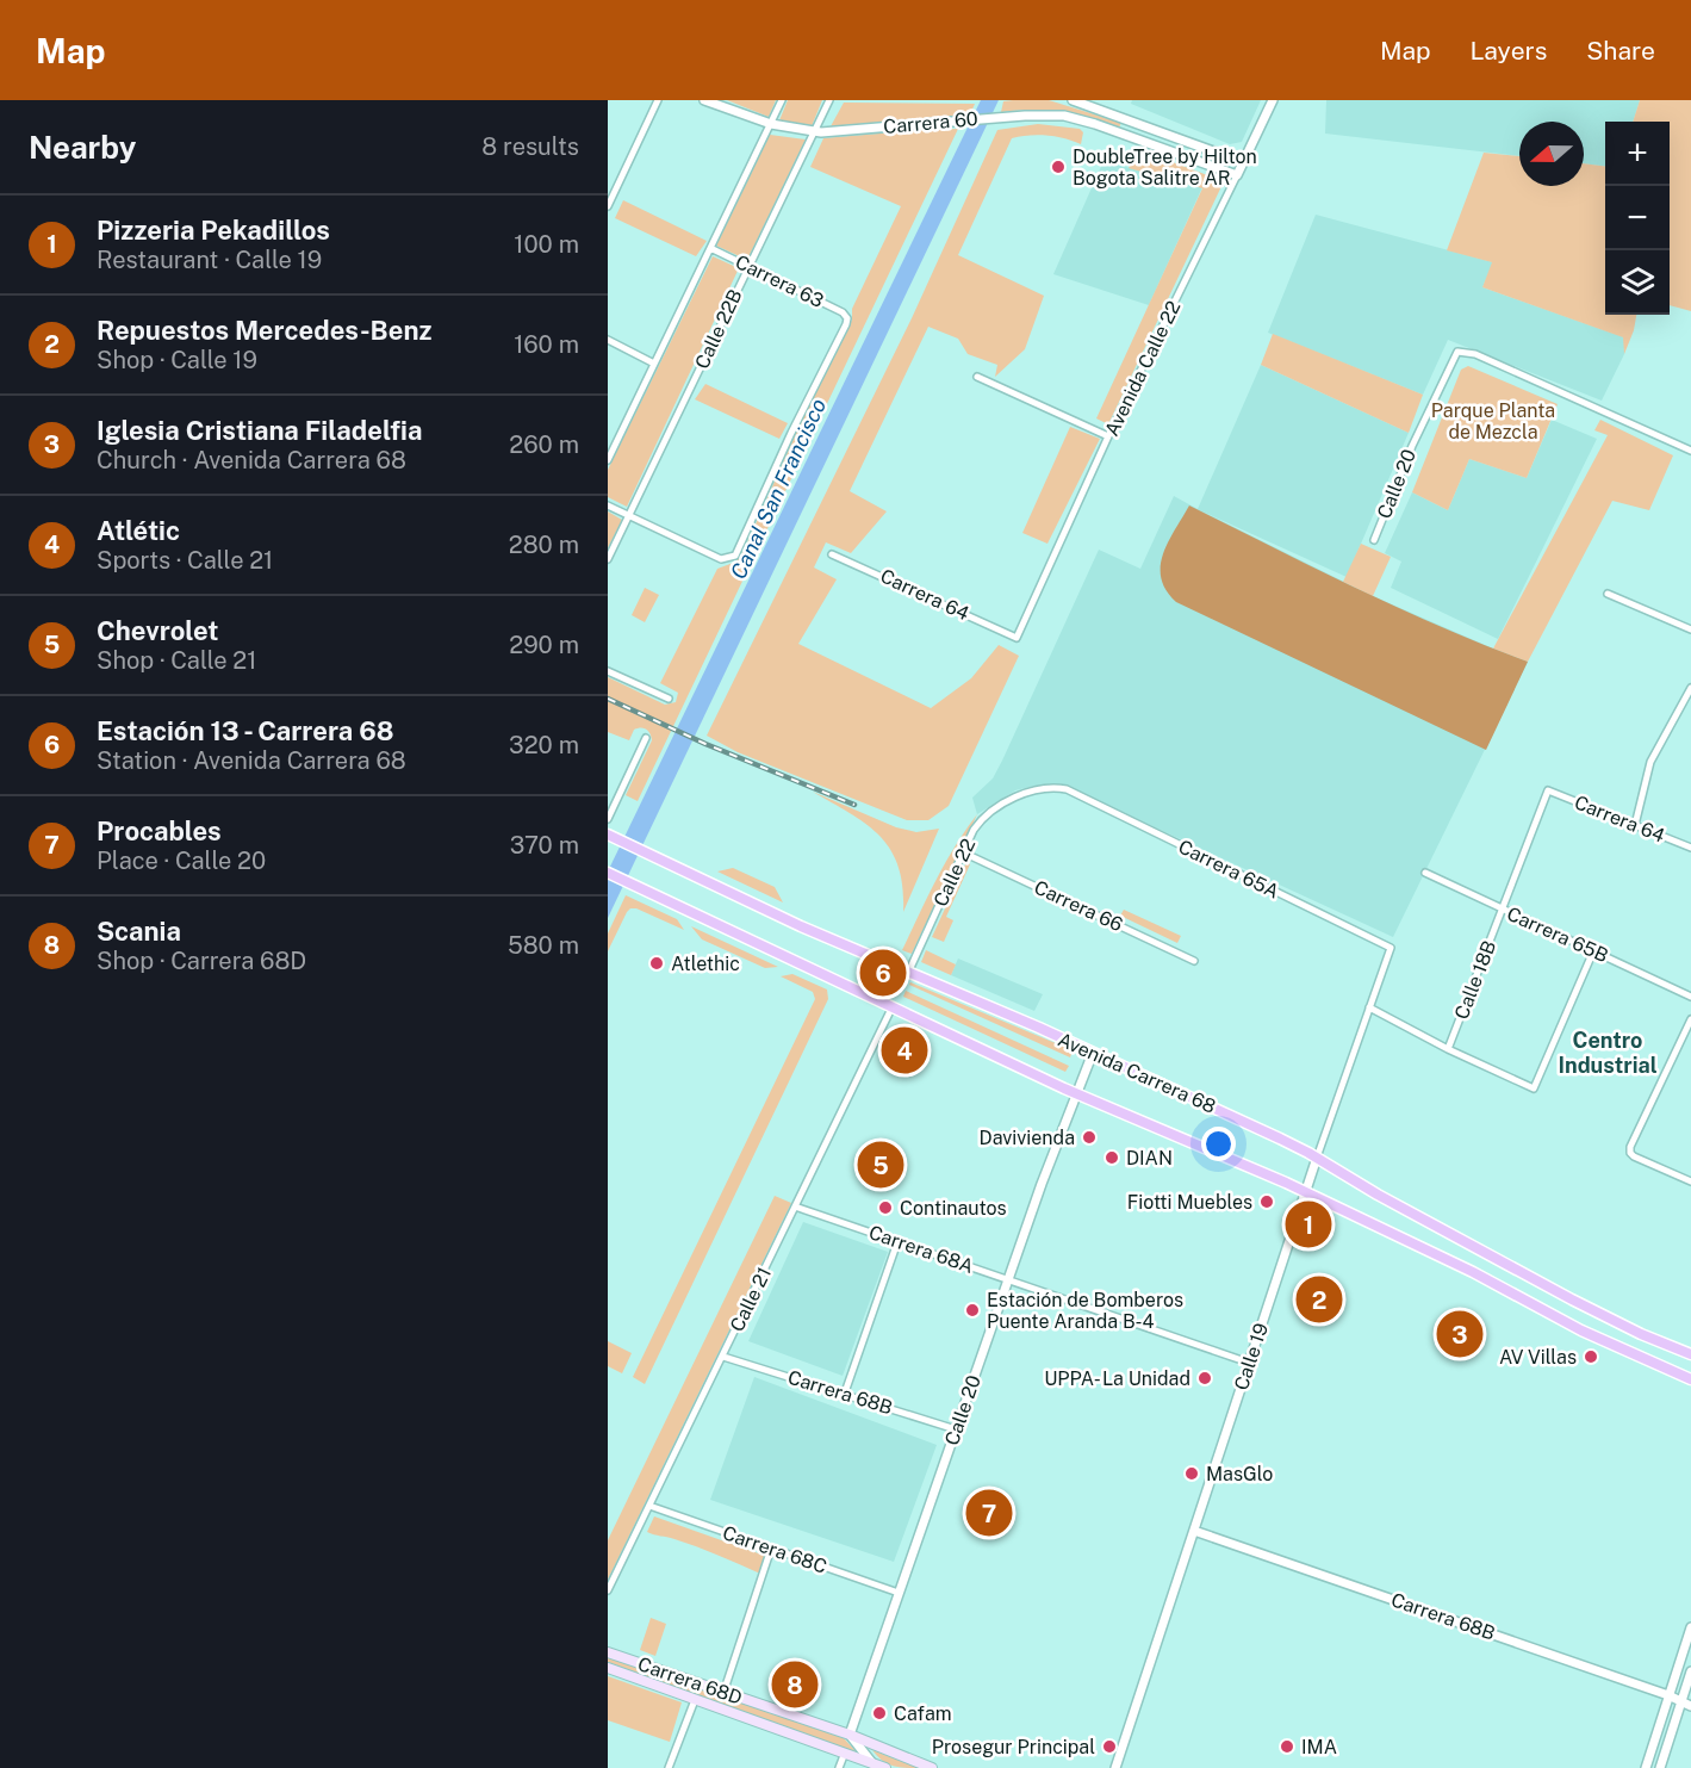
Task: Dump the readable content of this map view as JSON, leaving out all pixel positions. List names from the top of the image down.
{
  "streets": {
    "main road": ["Avenida Carrera 68", "Carrera 68D"],
    "street": [
      "Carrera 60",
      "Carrera 63",
      "Calle 22B",
      "Avenida Calle 22",
      "Calle 20",
      "Carrera 64",
      "Carrera 65A",
      "Calle 22",
      "Carrera 66",
      "Carrera 65B",
      "Calle 18B",
      "Carrera 68A",
      "Calle 21",
      "Calle 19",
      "Carrera 68B",
      "Carrera 68C"
    ]
  },
  "crossings": [
    ["Carrera 60", "Calle 22B"],
    ["Carrera 60", "Avenida Calle 22"],
    ["Carrera 63", "Calle 22B"],
    ["Avenida Calle 22", "Carrera 64"],
    ["Calle 20", "Avenida Carrera 68"],
    ["Calle 20", "Carrera 68A"],
    ["Calle 20", "Carrera 68B"],
    ["Calle 20", "Carrera 68C"],
    ["Calle 20", "Carrera 68D"],
    ["Carrera 64", "Calle 18B"],
    ["Carrera 65A", "Calle 22"],
    ["Carrera 65A", "Calle 19"],
    ["Calle 22", "Carrera 66"],
    ["Calle 22", "Avenida Carrera 68"],
    ["Carrera 65B", "Calle 18B"],
    ["Avenida Carrera 68", "Calle 19"],
    ["Carrera 68A", "Calle 21"],
    ["Carrera 68A", "Calle 19"],
    ["Calle 21", "Carrera 68B"],
    ["Calle 21", "Carrera 68C"],
    ["Calle 19", "Carrera 68B"]
  ],
  "districts": ["Centro Industrial"],
  "water": ["Canal San Francisco"],
  "parks": ["Parque Planta de Mezcla"],
  "places": [
    "DoubleTree by Hilton Bogota Salitre AR",
    "Atlethic",
    "Davivienda",
    "DIAN",
    "Fiotti Muebles",
    "Continautos",
    "Estación de Bomberos Puente Aranda B-4",
    "AV Villas",
    "UPPA- La Unidad",
    "MasGlo",
    "Cafam",
    "Prosegur Principal",
    "IMA"
  ],
  "north": "left",
  "page": {
    "header": "Map",
    "nav": ["Map", "Layers", "Share"],
    "heading": ["Nearby", "8 results"],
    "map_buttons": ["+", "−"],
    "list": [
      {
        "mark": "1",
        "name": "Pizzeria Pekadillos",
        "note": "Restaurant · Calle 19",
        "value": "100 m"
      },
      {
        "mark": "2",
        "name": "Repuestos Mercedes-Benz",
        "note": "Shop · Calle 19",
        "value": "160 m"
      },
      {
        "mark": "3",
        "name": "Iglesia Cristiana Filadelfia",
        "note": "Church · Avenida Carrera 68",
        "value": "260 m"
      },
      {
        "mark": "4",
        "name": "Atlétic",
        "note": "Sports · Calle 21",
        "value": "280 m"
      },
      {
        "mark": "5",
        "name": "Chevrolet",
        "note": "Shop · Calle 21",
        "value": "290 m"
      },
      {
        "mark": "6",
        "name": "Estación 13 - Carrera 68",
        "note": "Station · Avenida Carrera 68",
        "value": "320 m"
      },
      {
        "mark": "7",
        "name": "Procables",
        "note": "Place · Calle 20",
        "value": "370 m"
      },
      {
        "mark": "8",
        "name": "Scania",
        "note": "Shop · Carrera 68D",
        "value": "580 m"
      }
    ],
    "pins": [
      "6",
      "4",
      "5",
      "1",
      "2",
      "3",
      "7",
      "8"
    ]
  }
}
